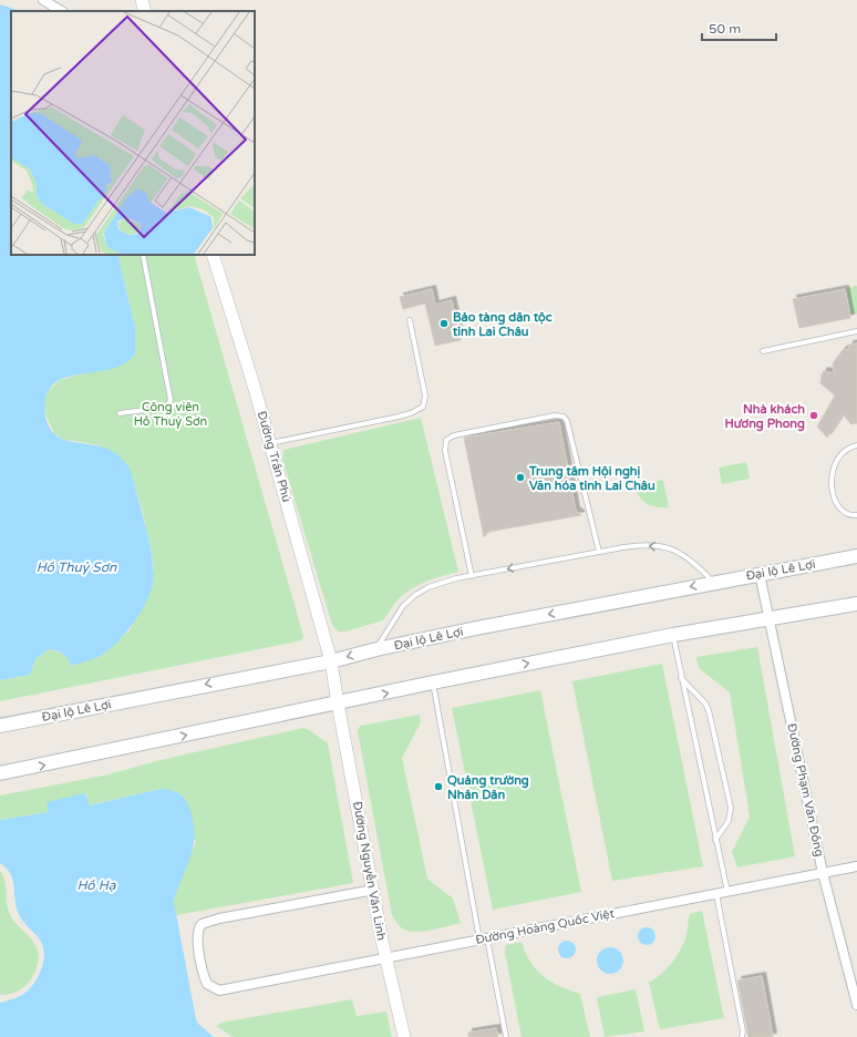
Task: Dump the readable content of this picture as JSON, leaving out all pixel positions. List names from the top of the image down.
{
  "streets": {
    "main road": ["Đại lộ Lê Lợi"],
    "street": [
      "Đường Trần Phú",
      "Đường Phạm Văn Đồng",
      "Đường Nguyễn Văn Linh",
      "Đường Hoàng Quốc Việt"
    ]
  },
  "crossings": [
    ["Đường Trần Phú", "Đại lộ Lê Lợi"],
    ["Đường Trần Phú", "Đường Nguyễn Văn Linh"],
    ["Đại lộ Lê Lợi", "Đường Phạm Văn Đồng"],
    ["Đường Phạm Văn Đồng", "Đường Hoàng Quốc Việt"],
    ["Đường Nguyễn Văn Linh", "Đường Hoàng Quốc Việt"]
  ],
  "water": ["Hồ Thuỷ Sơn", "Hồ Hạ"],
  "parks": ["Công viên Hồ Thuỷ Sơn"],
  "places": [
    "Bảo tàng dân tộc tỉnh Lai Châu",
    "Nhà khách Hương Phong",
    "Trung tâm Hội nghị Văn hóa tỉnh Lai Châu",
    "Quảng trường Nhân Dân"
  ],
  "scale_bar": "50 m"
}
